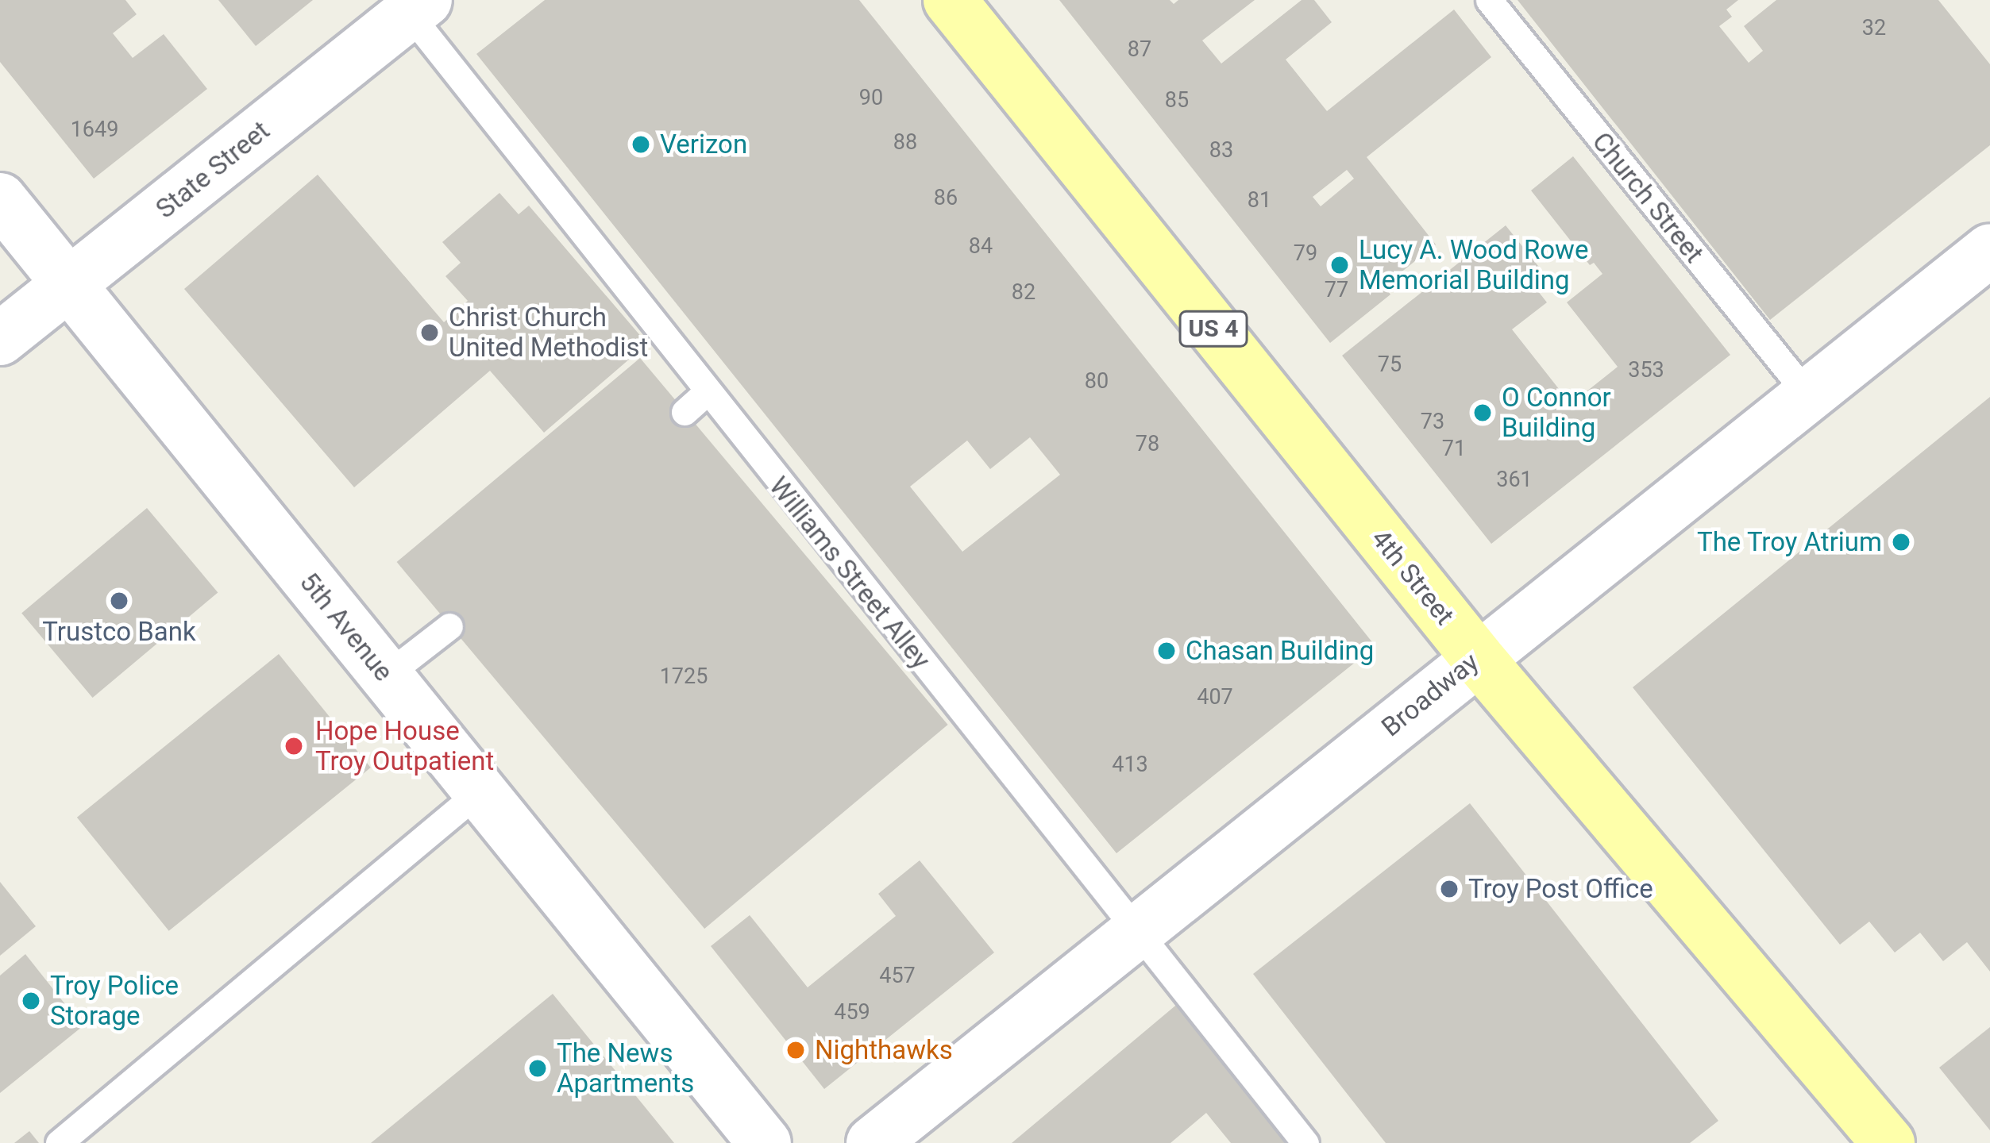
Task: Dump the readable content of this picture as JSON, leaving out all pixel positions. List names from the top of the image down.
{
  "streets": {
    "main road": ["US 4", "4th Street"],
    "street": ["State Street", "5th Avenue", "Broadway"],
    "lane": ["Church Street", "Williams Street Alley"]
  },
  "crossings": [
    ["State Street", "Williams Street Alley"],
    ["State Street", "5th Avenue"],
    ["Church Street", "Broadway"],
    ["Williams Street Alley", "Broadway"],
    ["4th Street", "Broadway"]
  ],
  "places": [
    "Verizon",
    "Lucy A. Wood Rowe Memorial Building",
    "Christ Church United Methodist",
    "O Connor Building",
    "The Troy Atrium",
    "Trustco Bank",
    "Chasan Building",
    "Hope House Troy Outpatient",
    "Troy Post Office",
    "Troy Police Storage",
    "Nighthawks",
    "The News Apartments"
  ],
  "house_numbers": [
    "32",
    "87",
    "90",
    "85",
    "1649",
    "88",
    "83",
    "86",
    "81",
    "84",
    "79",
    "77",
    "82",
    "75",
    "353",
    "80",
    "73",
    "78",
    "71",
    "361",
    "1725",
    "407",
    "413",
    "457",
    "459"
  ]
}
